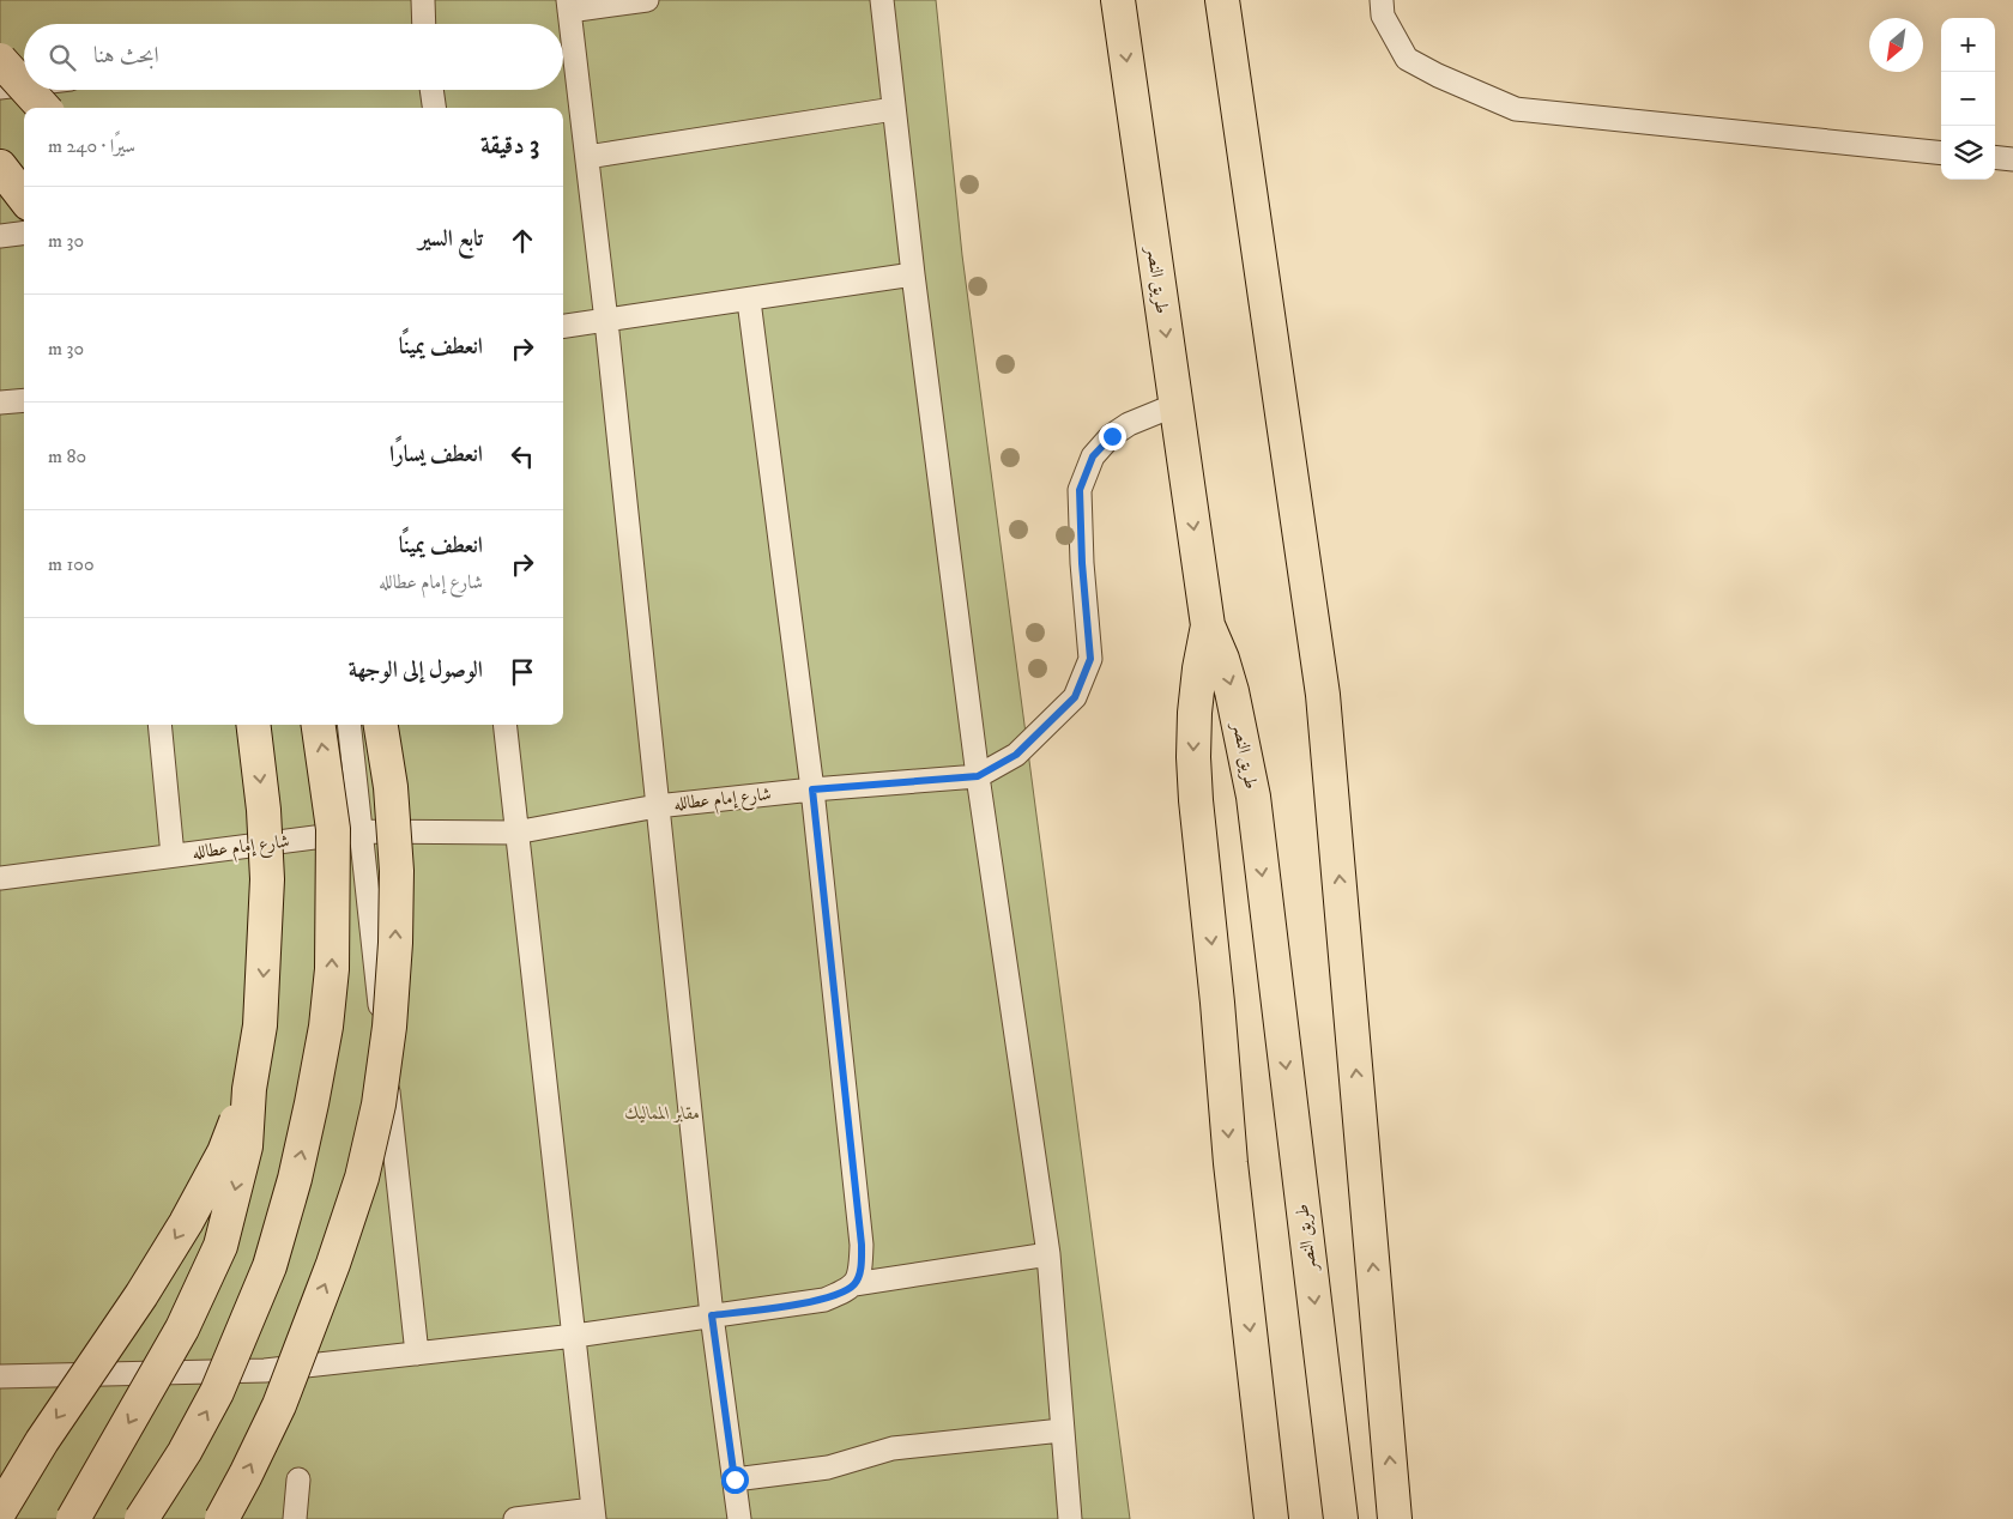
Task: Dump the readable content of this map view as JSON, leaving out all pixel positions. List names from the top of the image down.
{
  "streets": {
    "highway": ["طريق النصر"],
    "lane": ["شارع إمام عطالله"]
  },
  "crossings": [
    ["طريق النصر", "شارع إمام عطالله"]
  ],
  "parks": ["مقابر المماليك"],
  "north": "bottom left",
  "page": {
    "map_buttons": ["+", "−"],
    "search": "ابحث هنا",
    "heading": ["3 دقيقة", "سيرًا · 240 m"],
    "list": [
      ["تابع السير", "30 m"],
      ["انعطف يمينًا", "30 m"],
      ["انعطف يسارًا", "80 m"],
      ["انعطف يمينًا", "شارع إمام عطالله", "100 m"],
      "الوصول إلى الوجهة"
    ]
  }
}
